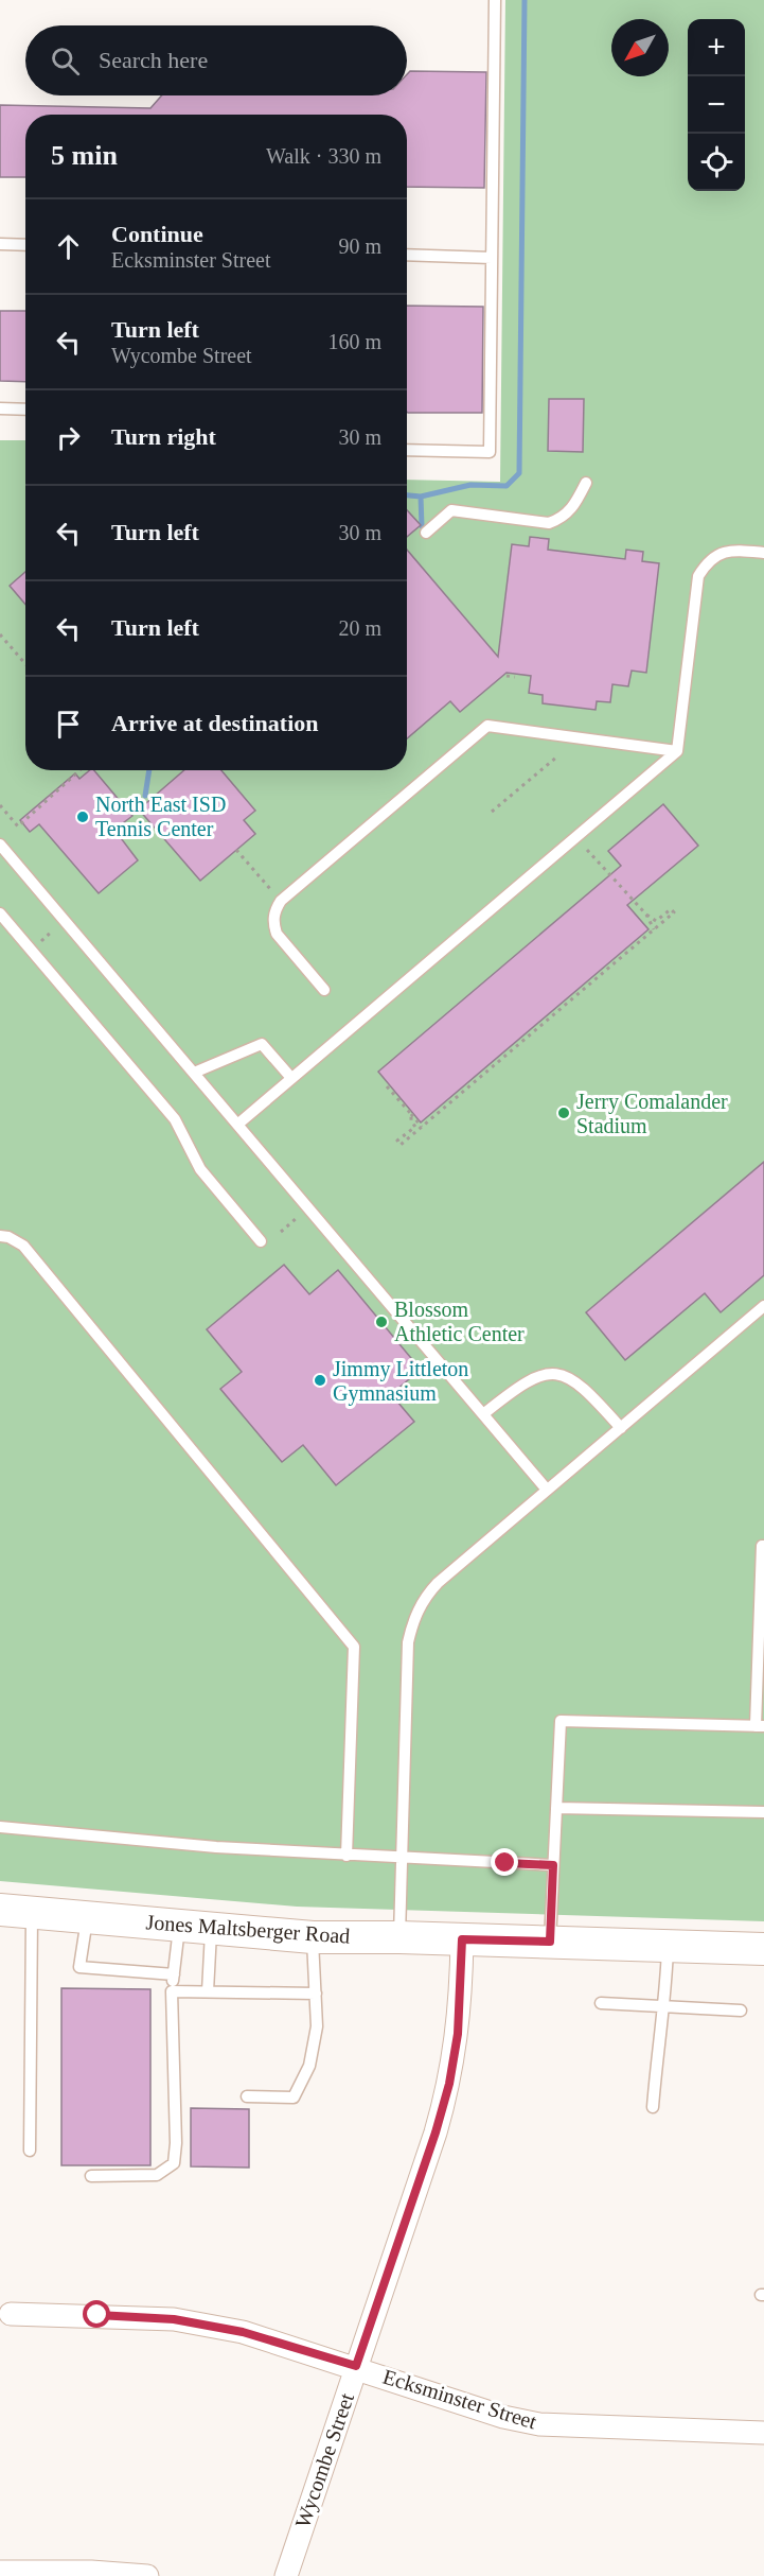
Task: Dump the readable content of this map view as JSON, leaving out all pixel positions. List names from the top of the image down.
{
  "streets": {
    "main road": ["Jones Maltsberger Road"],
    "street": ["Ecksminster Street", "Wycombe Street"]
  },
  "crossings": [
    ["Jones Maltsberger Road", "Wycombe Street"],
    ["Ecksminster Street", "Wycombe Street"]
  ],
  "places": [
    "North East ISD Tennis Center",
    "Jerry Comalander Stadium",
    "Blossom Athletic Center",
    "Jimmy Littleton Gymnasium"
  ],
  "north": "bottom left",
  "page": {
    "map_buttons": ["+", "−"],
    "search": "Search here",
    "heading": ["5 min", "Walk · 330 m"],
    "list": [
      ["Continue", "Ecksminster Street", "90 m"],
      ["Turn left", "Wycombe Street", "160 m"],
      ["Turn right", "30 m"],
      ["Turn left", "30 m"],
      ["Turn left", "20 m"],
      "Arrive at destination"
    ]
  }
}
